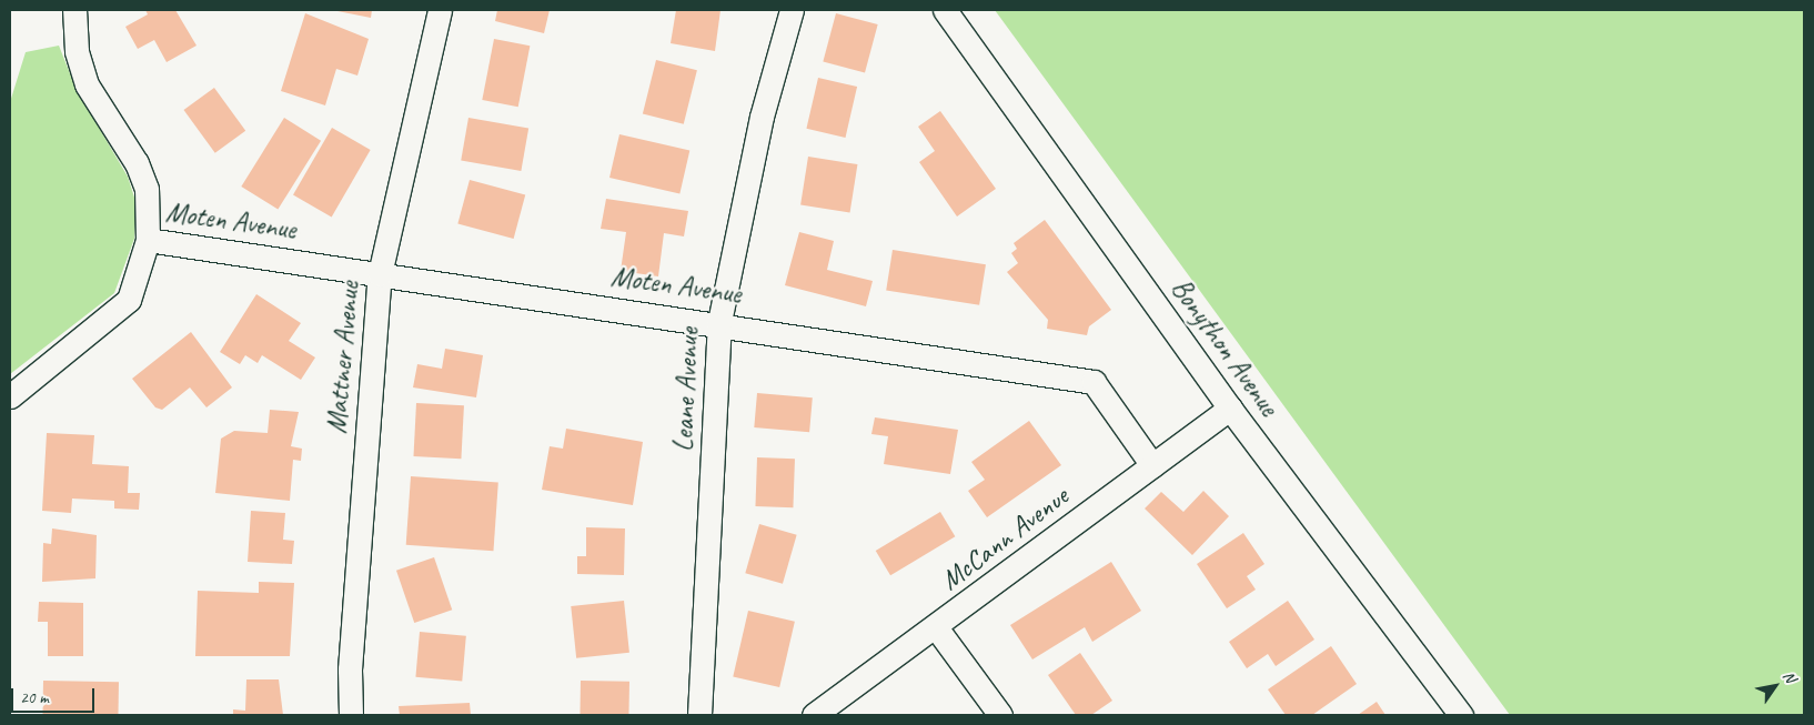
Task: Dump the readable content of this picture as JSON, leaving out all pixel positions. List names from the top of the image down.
{
  "streets": {
    "street": [
      "Moten Avenue",
      "Bonython Avenue",
      "Mattner Avenue",
      "Leane Avenue",
      "McCann Avenue"
    ]
  },
  "crossings": [
    ["Moten Avenue", "Mattner Avenue"],
    ["Moten Avenue", "Leane Avenue"],
    ["Moten Avenue", "McCann Avenue"],
    ["Bonython Avenue", "McCann Avenue"]
  ],
  "scale_bar": "20 m",
  "north": "top right"
}
